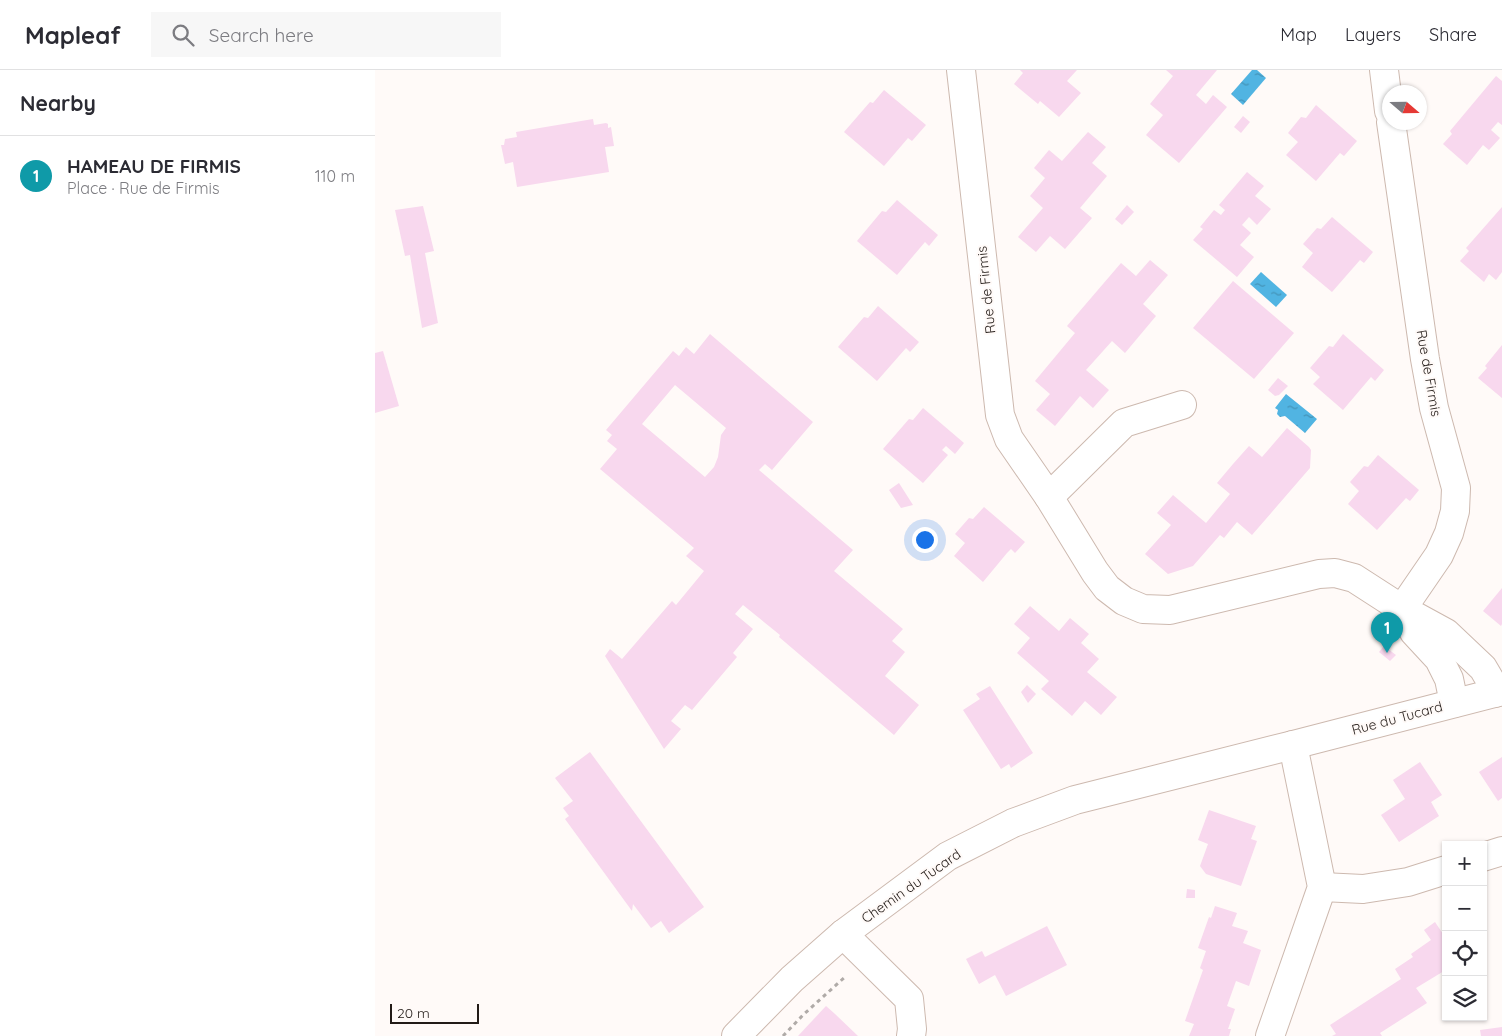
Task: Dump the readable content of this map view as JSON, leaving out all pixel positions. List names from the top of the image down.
{
  "streets": {
    "street": ["Rue de Firmis", "Rue du Tucard", "Chemin du Tucard"]
  },
  "crossings": [
    ["Rue de Firmis", "Rue du Tucard"],
    ["Rue du Tucard", "Chemin du Tucard"]
  ],
  "scale_bar": "20 m",
  "north": "right",
  "page": {
    "header": "Mapleaf",
    "search": "Search here",
    "nav": ["Map", "Layers", "Share"],
    "heading": "Nearby",
    "list": [
      {
        "mark": "1",
        "name": "HAMEAU DE FIRMIS",
        "note": "Place · Rue de Firmis",
        "value": "110 m"
      }
    ],
    "pins": "1",
    "map_buttons": ["+", "−"],
    "scale": "20 m"
  }
}
